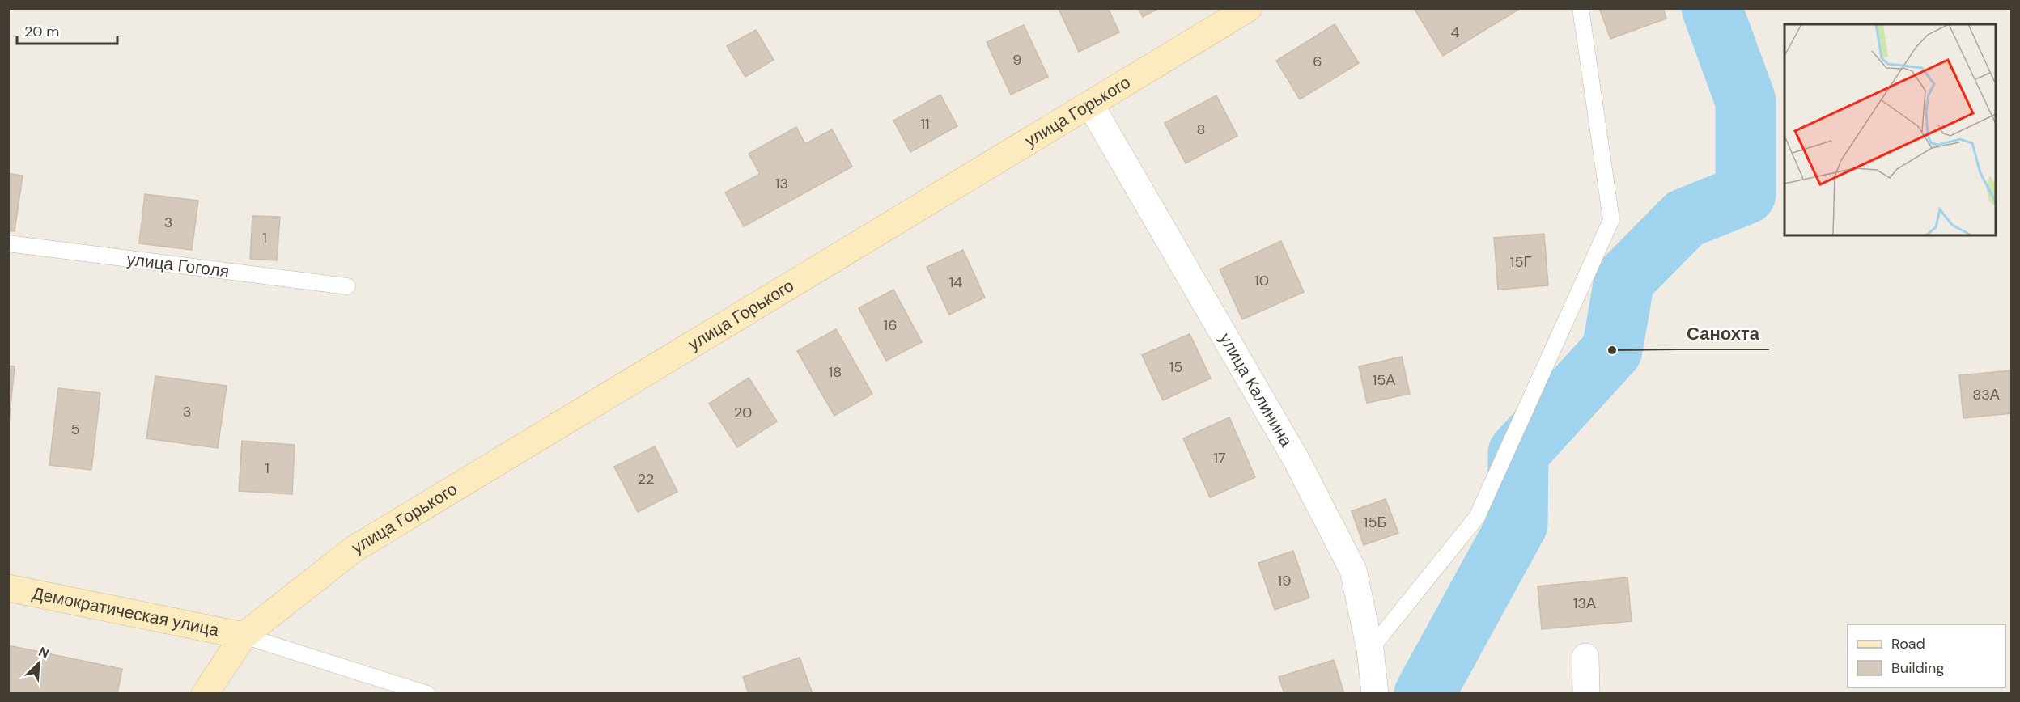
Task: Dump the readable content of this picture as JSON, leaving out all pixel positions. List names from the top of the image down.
{
  "streets": {
    "street": ["улица Горького", "улица Калинина", "Демократическая улица"],
    "lane": ["улица Гоголя"]
  },
  "crossings": [
    ["улица Горького", "улица Калинина"],
    ["улица Горького", "Демократическая улица"]
  ],
  "places": ["Санохта"],
  "house_numbers": [
    "4",
    "9",
    "6",
    "11",
    "8",
    "13",
    "3",
    "1",
    "15Г",
    "10",
    "14",
    "16",
    "15",
    "18",
    "15А",
    "83А",
    "3",
    "20",
    "5",
    "17",
    "1",
    "22",
    "15Б",
    "19",
    "13А"
  ],
  "legend": ["Road", "Building"],
  "scale_bar": "20 m",
  "north": "top right"
}
